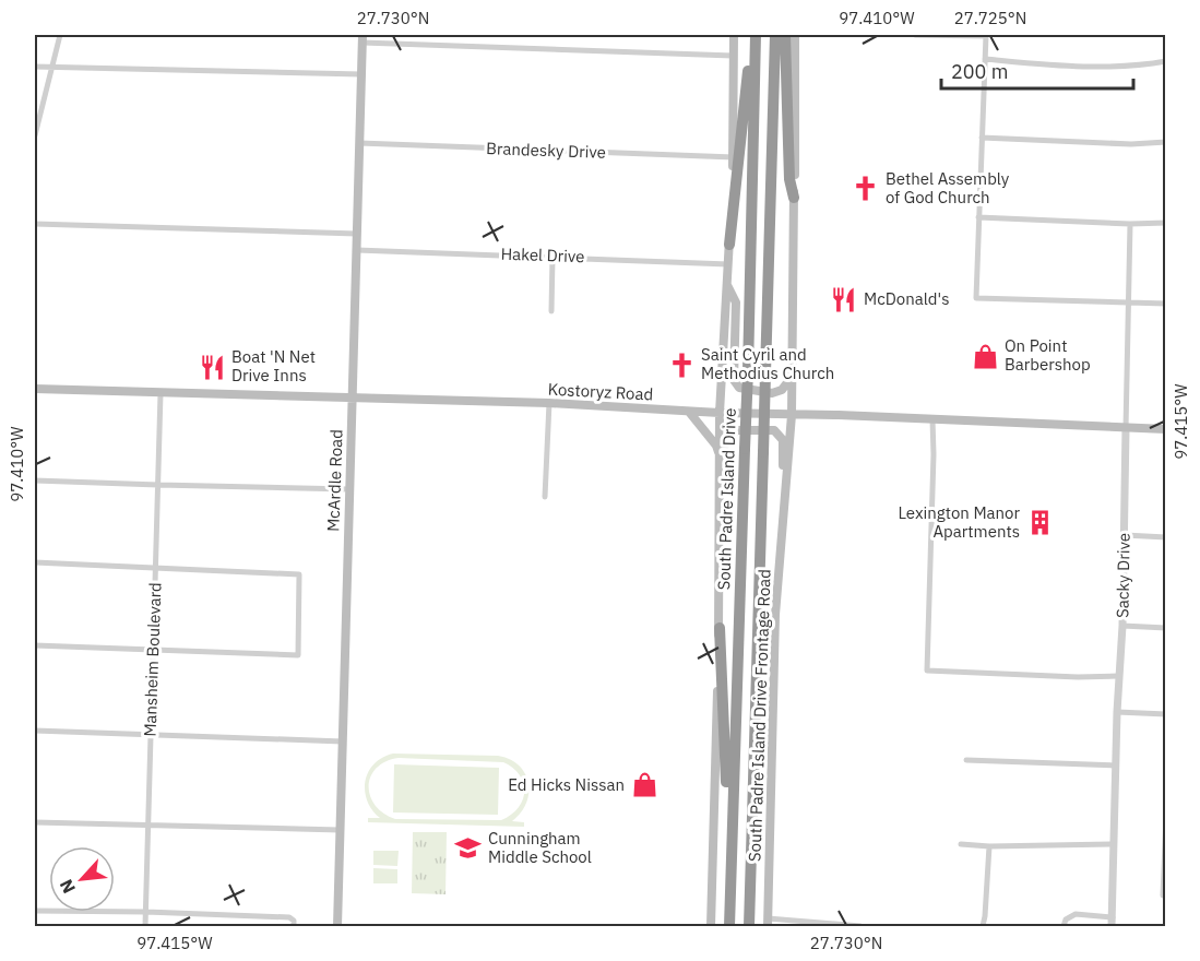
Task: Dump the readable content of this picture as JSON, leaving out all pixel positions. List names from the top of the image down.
{
  "streets": {
    "highway": ["South Padre Island Drive"],
    "main road": ["Kostoryz Road", "McArdle Road", "South Padre Island Drive Frontage Road"],
    "street": [
      "Brandesky Drive",
      "Hakel Drive",
      "Sacky Drive",
      "Mansheim Boulevard"
    ]
  },
  "crossings": [
    ["Brandesky Drive", "McArdle Road"],
    ["Hakel Drive", "McArdle Road"],
    ["Kostoryz Road", "McArdle Road"],
    ["Kostoryz Road", "Sacky Drive"],
    ["Kostoryz Road", "Mansheim Boulevard"],
    ["Kostoryz Road", "South Padre Island Drive Frontage Road"]
  ],
  "places": {
    "church": ["Bethel Assembly of God Church", "Saint Cyril and Methodius Church"],
    "restaurant": ["McDonald's", "Boat 'N Net Drive Inns"],
    "shop": ["On Point Barbershop", "Ed Hicks Nissan"],
    "building": ["Lexington Manor Apartments"],
    "school or university": ["Cunningham Middle School"]
  },
  "scale_bar": "200 m",
  "north": "bottom left",
  "coordinates": [
    "27.730°N",
    "97.410°W",
    "27.725°N",
    "97.415°W"
  ]
}
